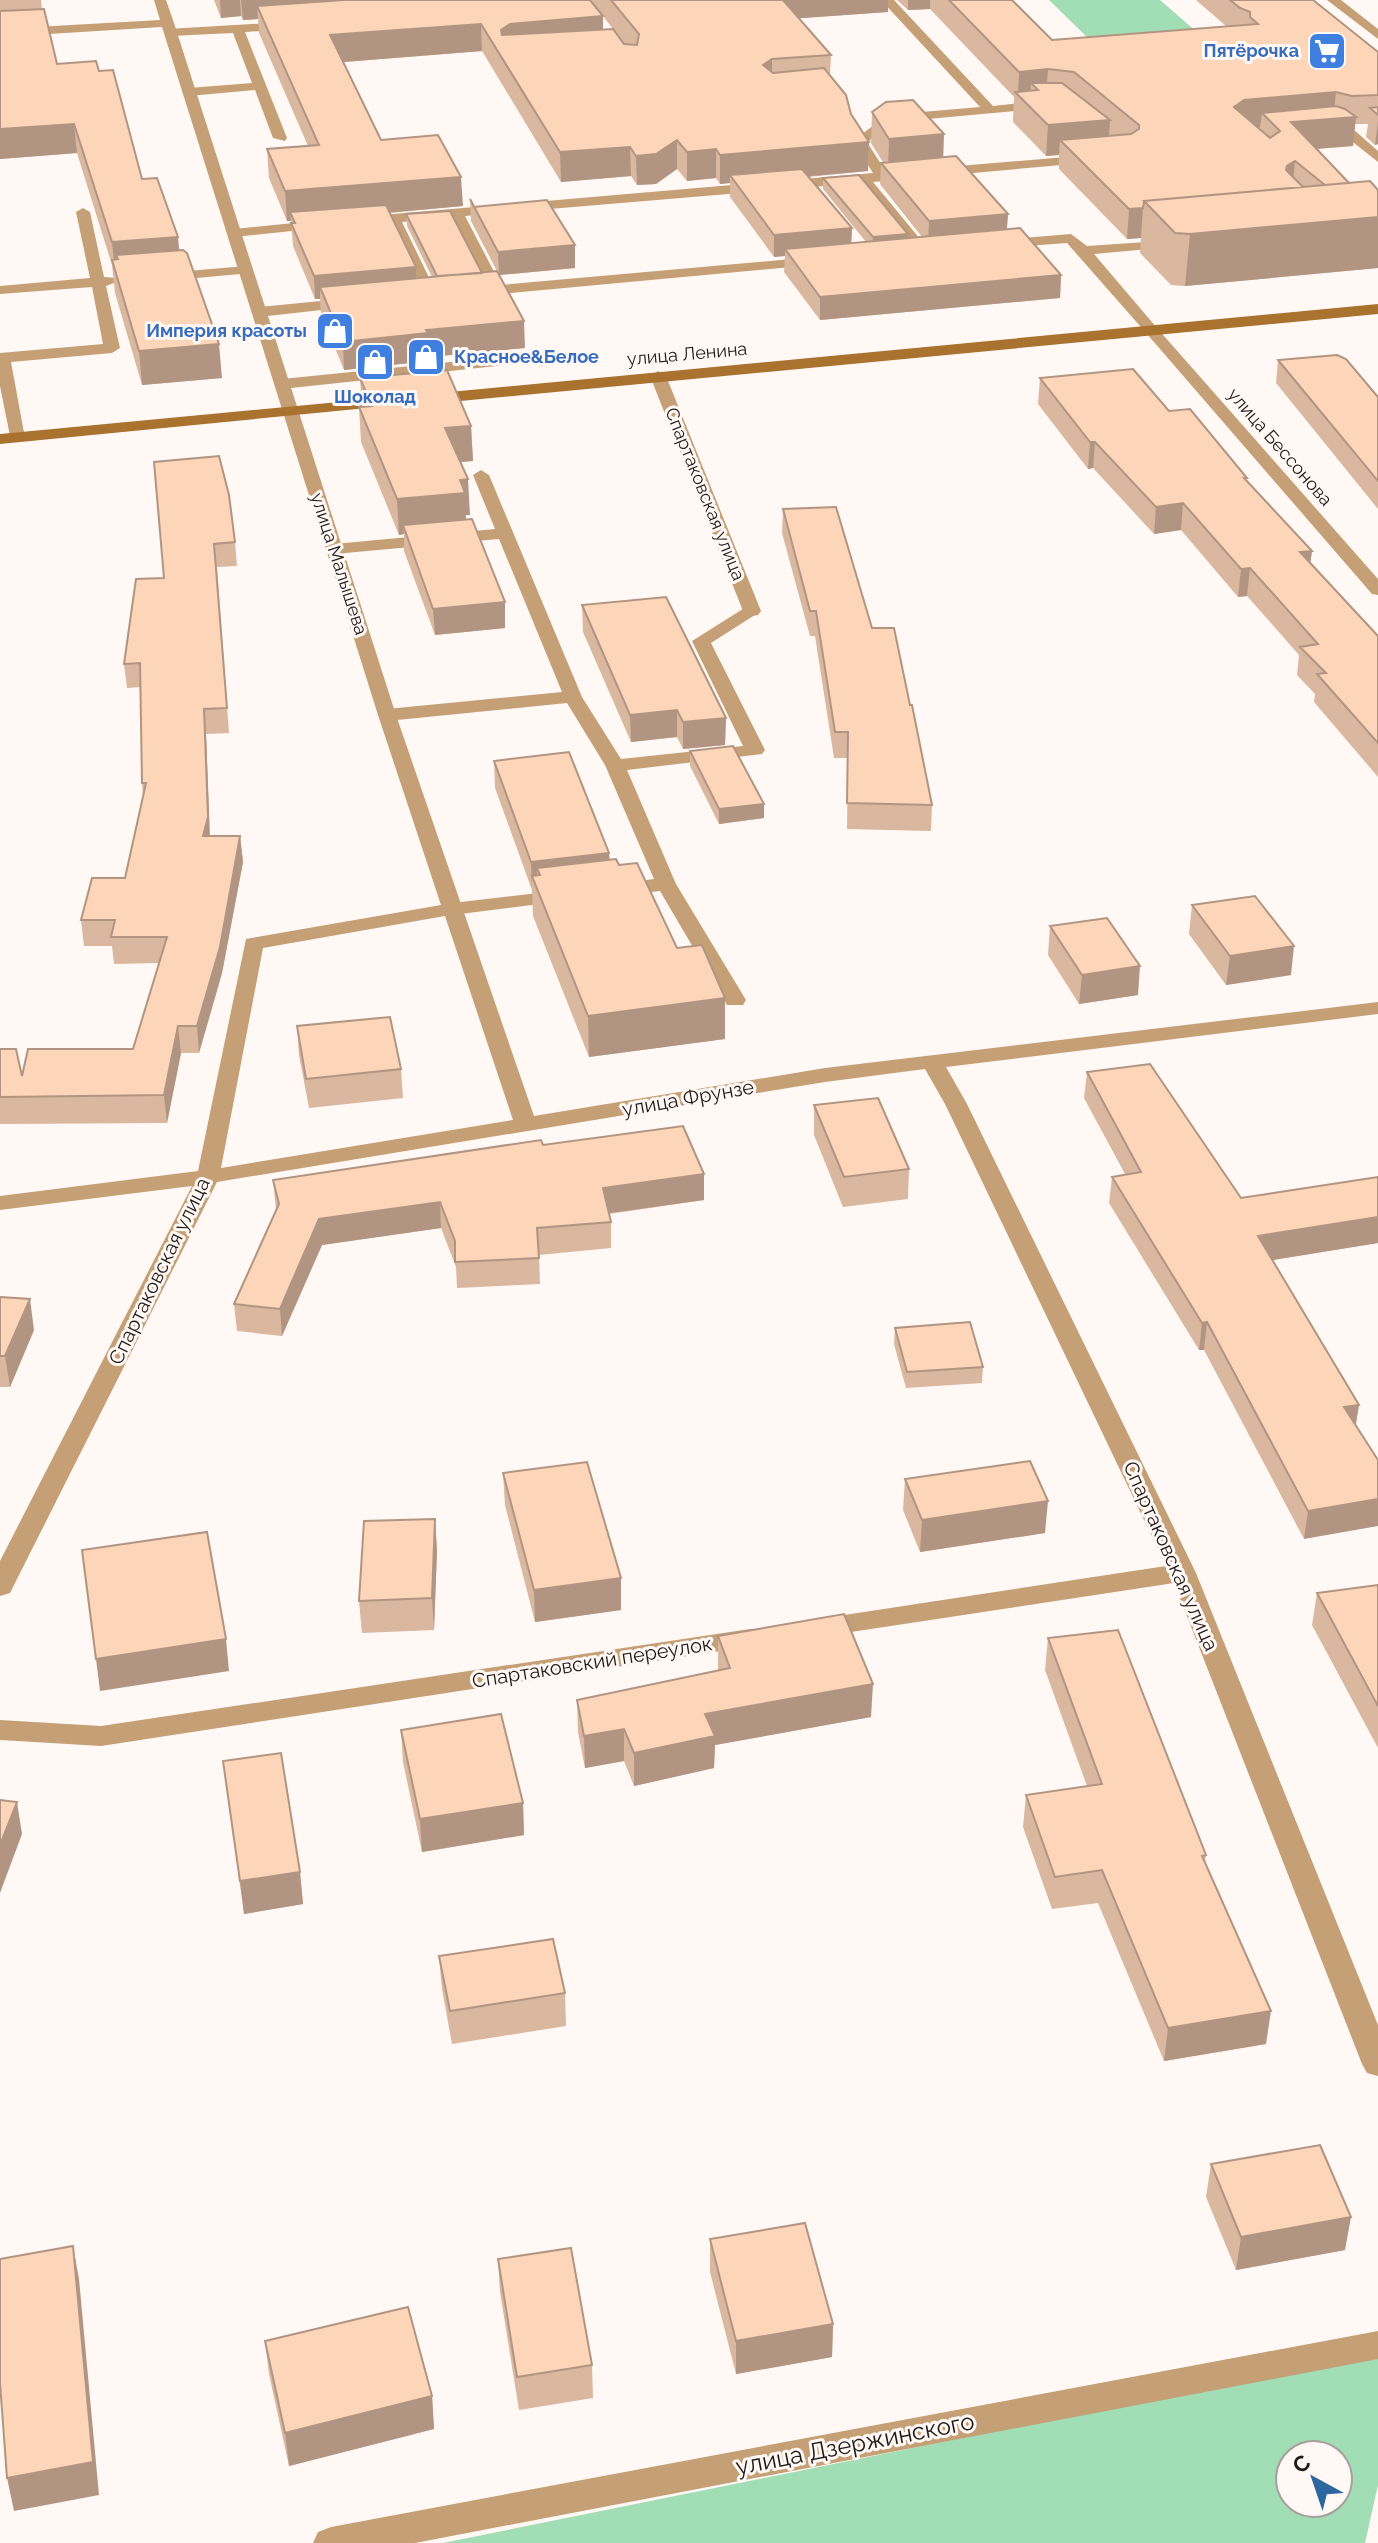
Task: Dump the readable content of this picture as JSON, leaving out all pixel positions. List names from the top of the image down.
{
  "streets": {
    "main road": ["улица Ленина"],
    "street": [
      "улица Бессонова",
      "Спартаковская улица",
      "улица Малышева",
      "улица Фрунзе",
      "Спартаковский переулок",
      "улица Дзержинского"
    ]
  },
  "crossings": [
    ["улица Ленина", "улица Бессонова"],
    ["улица Ленина", "Спартаковская улица"],
    ["улица Ленина", "улица Малышева"],
    ["Спартаковская улица", "улица Малышева"],
    ["Спартаковская улица", "улица Фрунзе"],
    ["Спартаковская улица", "Спартаковский переулок"],
    ["улица Малышева", "улица Фрунзе"]
  ],
  "places": {
    "supermarket": ["Пятёрочка"],
    "shop": ["Империя красоты", "Красное&Белое", "Шоколад"]
  },
  "north": "top left"
}
